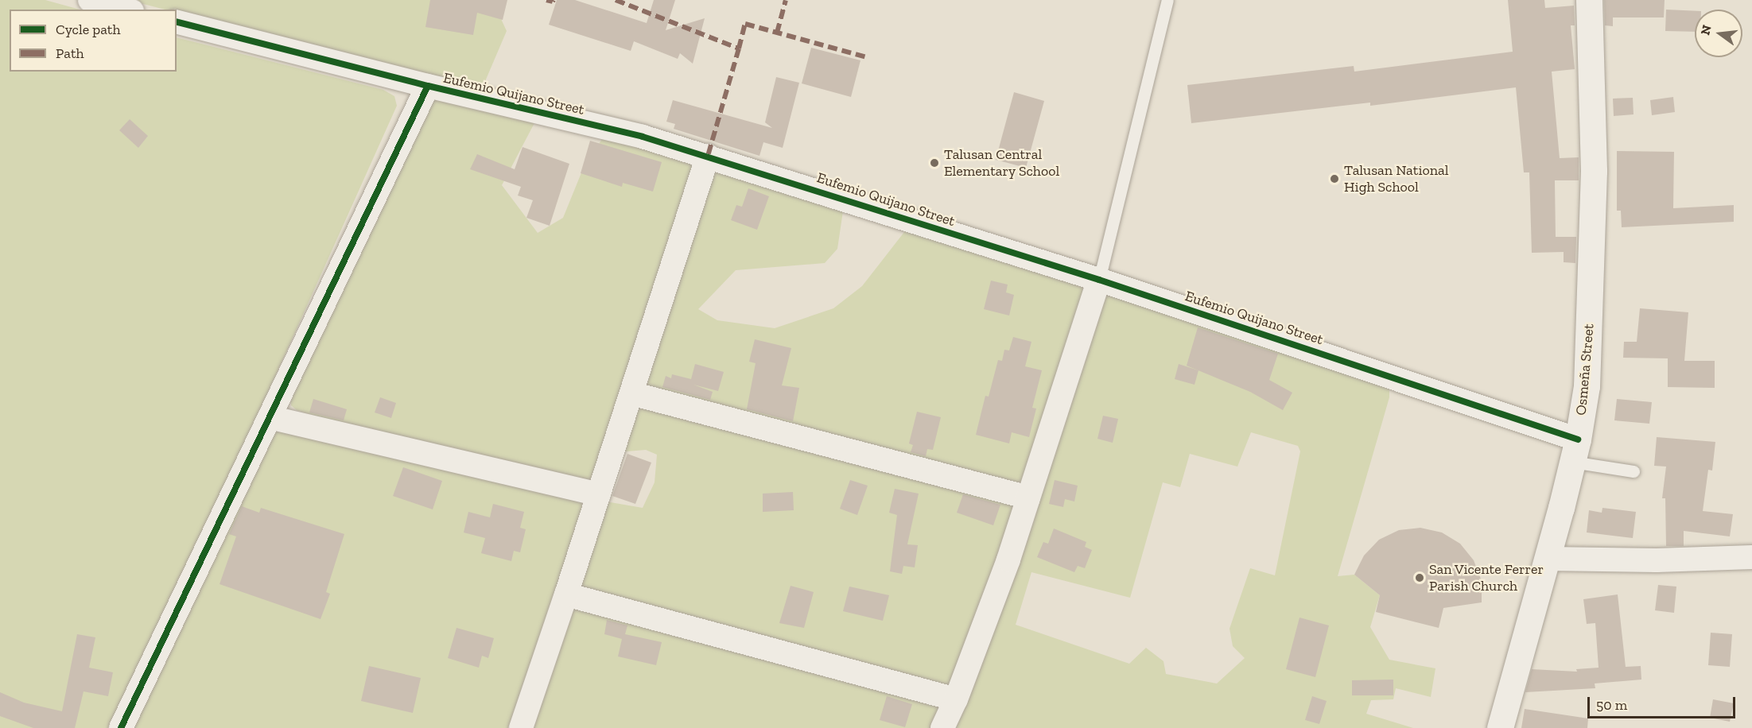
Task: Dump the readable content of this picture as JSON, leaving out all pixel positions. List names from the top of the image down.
{
  "streets": {
    "main road": ["Osmeña Street"],
    "street": ["Eufemio Quijano Street"]
  },
  "crossings": [
    ["Eufemio Quijano Street", "Osmeña Street"]
  ],
  "places": ["Talusan Central Elementary School", "Talusan National High School", "San Vicente Ferrer Parish Church"],
  "legend": ["Cycle path", "Path"],
  "scale_bar": "50 m",
  "north": "left"
}
